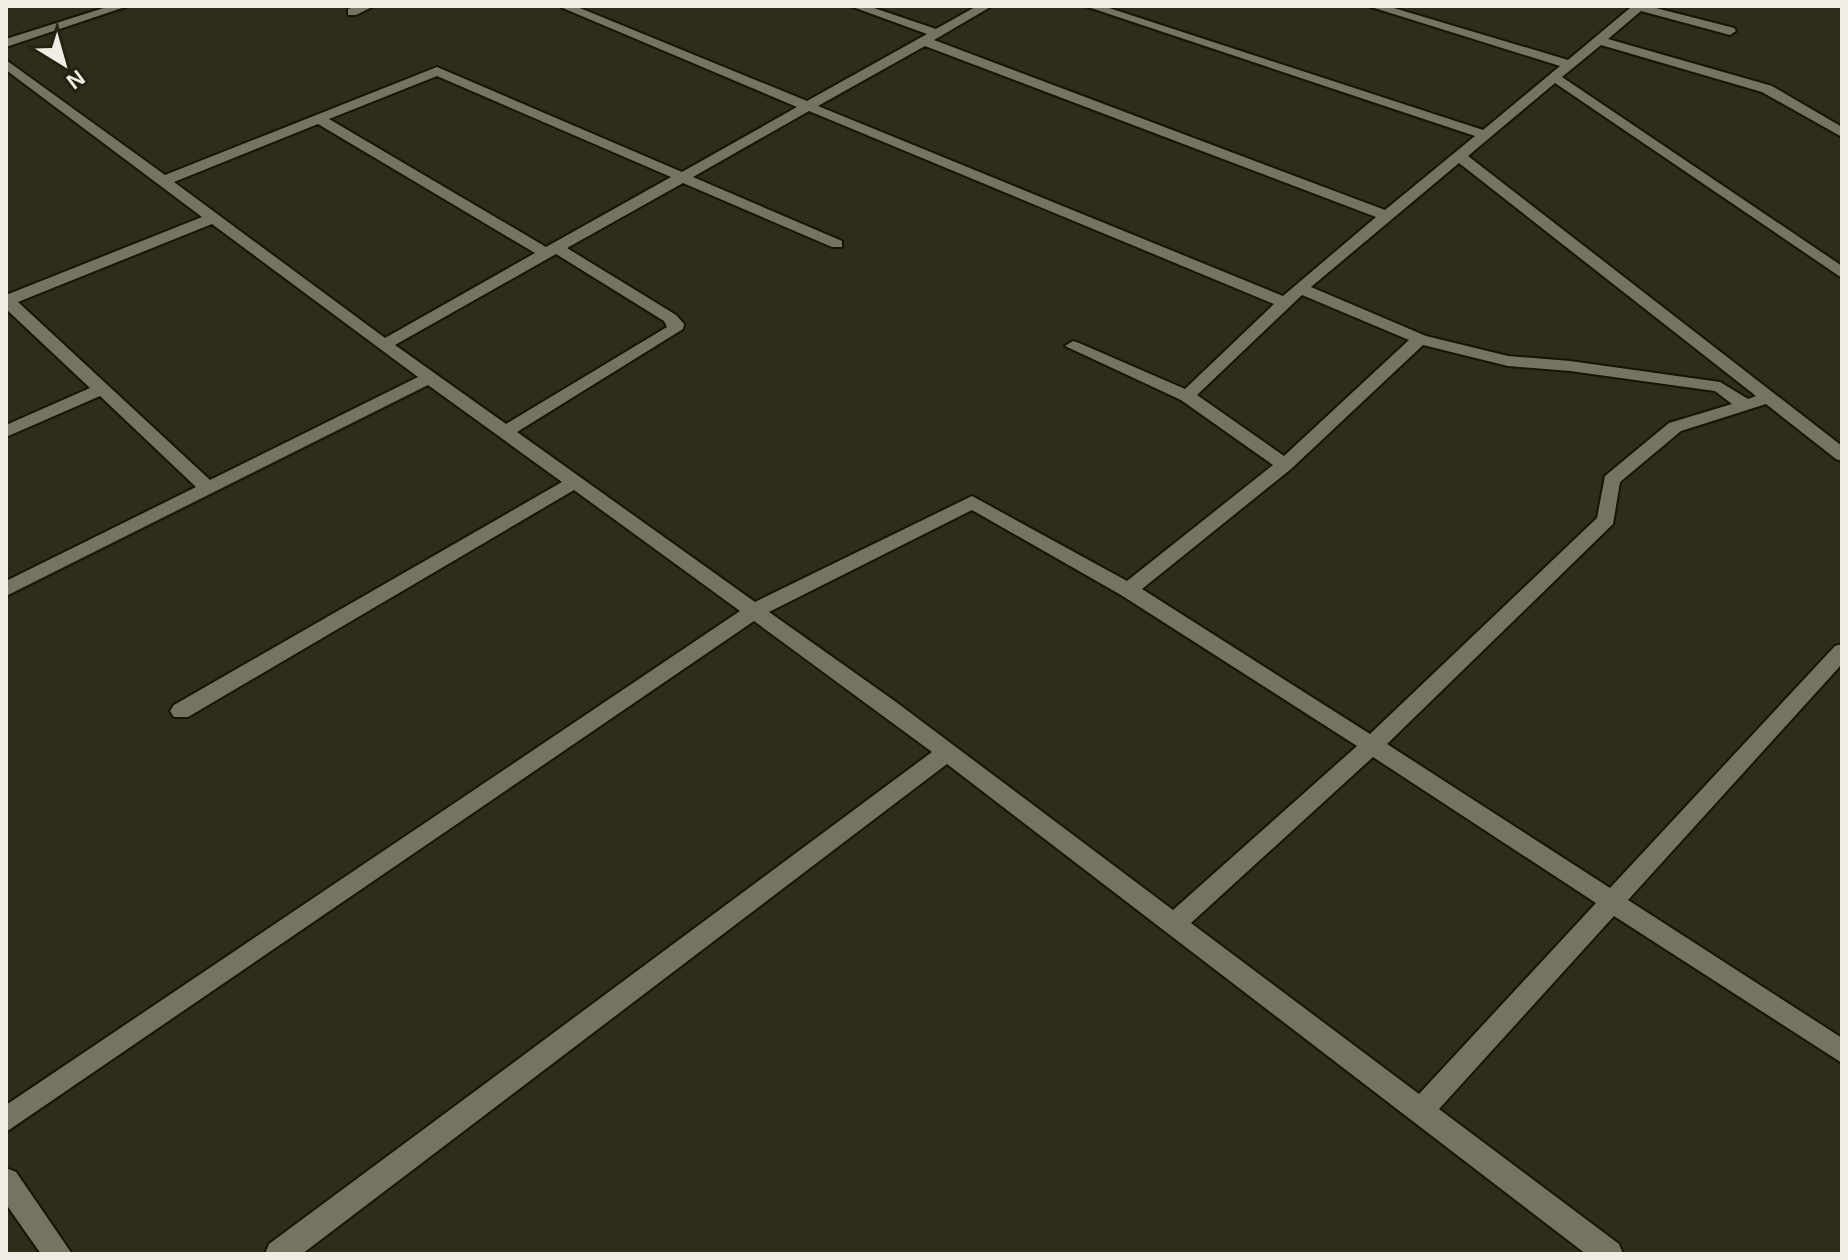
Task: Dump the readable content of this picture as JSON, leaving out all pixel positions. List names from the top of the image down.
{
  "north": "bottom right"
}
